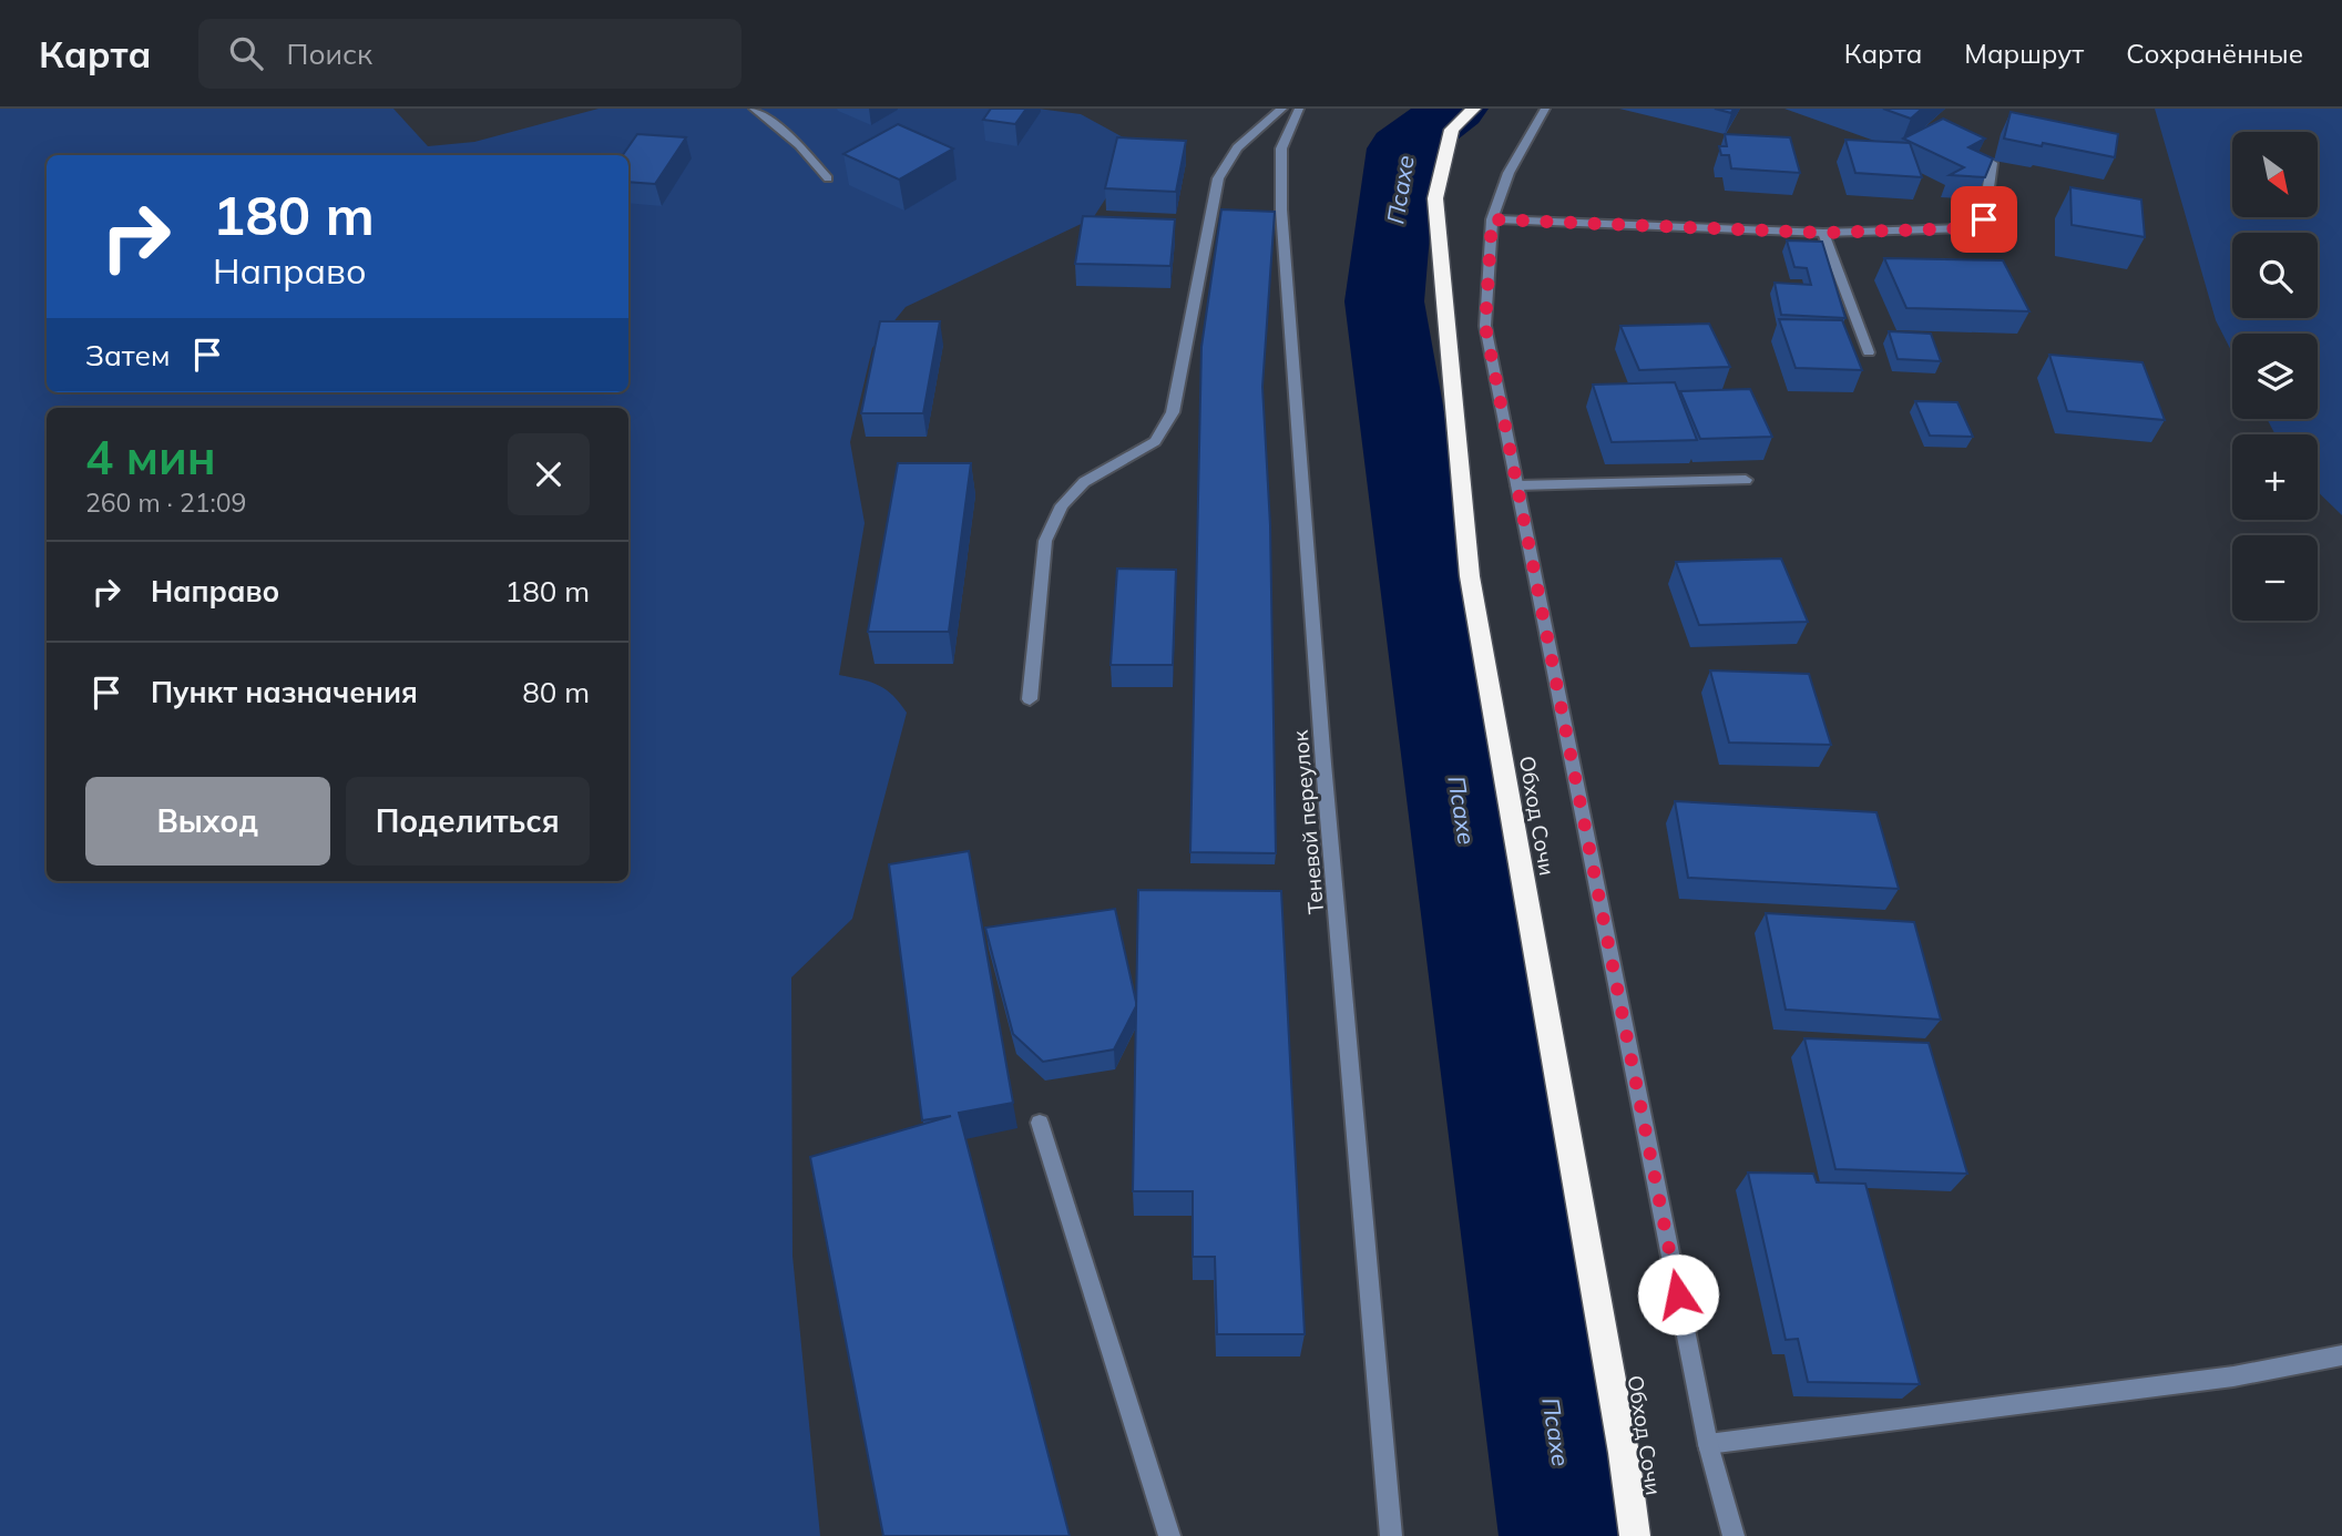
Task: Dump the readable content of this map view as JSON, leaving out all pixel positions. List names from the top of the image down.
{
  "streets": {
    "highway": ["Обход Сочи"],
    "street": ["Теневой переулок"]
  },
  "water": ["Псахе"],
  "north": "bottom right",
  "page": {
    "header": "Карта",
    "search": "Поиск",
    "nav": ["Карта", "Маршрут", "Сохранённые"],
    "map_buttons": ["+", "−"],
    "turn": ["180 m", "Направо"],
    "then": "Затем",
    "heading": ["4 мин", "260 m · 21:09"],
    "list": [
      {
        "name": "Направо",
        "value": "180 m"
      },
      {
        "name": "Пункт назначения",
        "value": "80 m"
      }
    ],
    "buttons": ["Выход", "Поделиться"]
  }
}
